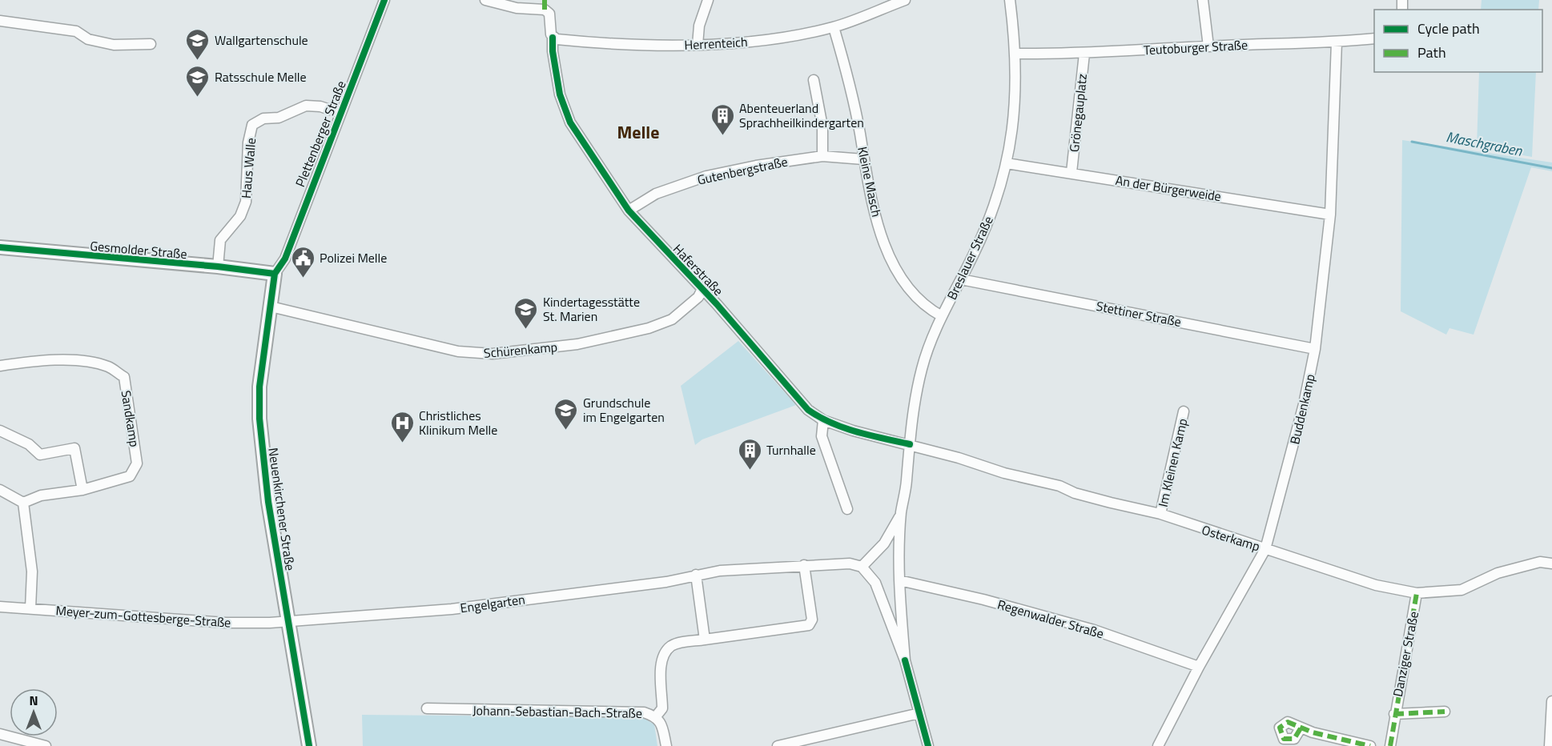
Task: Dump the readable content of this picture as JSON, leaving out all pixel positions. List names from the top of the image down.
{
  "streets": {
    "main road": ["Gesmolder Straße", "Neuenkirchener Straße"],
    "street": [
      "Herrenteich",
      "Teutoburger Straße",
      "Grönegauplatz",
      "Plettenberger Straße",
      "Haus Walle",
      "Gutenbergstraße",
      "Kleine Masch",
      "An der Bürgerweide",
      "Breslauer Straße",
      "Haferstraße",
      "Stettiner Straße",
      "Schürenkamp",
      "Buddenkamp",
      "Sandkamp",
      "Im Kleinen Kamp",
      "Osterkamp",
      "Engelgarten",
      "Meyer-zum-Gottesberge-Straße",
      "Regenwalder Straße",
      "Danziger Straße",
      "Johann-Sebastian-Bach-Straße"
    ]
  },
  "crossings": [
    ["Herrenteich", "Kleine Masch"],
    ["Herrenteich", "Haferstraße"],
    ["Teutoburger Straße", "Grönegauplatz"],
    ["Teutoburger Straße", "Breslauer Straße"],
    ["Teutoburger Straße", "Buddenkamp"],
    ["Grönegauplatz", "An der Bürgerweide"],
    ["Plettenberger Straße", "Haus Walle"],
    ["Plettenberger Straße", "Gesmolder Straße"],
    ["Plettenberger Straße", "Neuenkirchener Straße"],
    ["Haus Walle", "Gesmolder Straße"],
    ["Gutenbergstraße", "Kleine Masch"],
    ["Gutenbergstraße", "Haferstraße"],
    ["Kleine Masch", "Breslauer Straße"],
    ["An der Bürgerweide", "Breslauer Straße"],
    ["An der Bürgerweide", "Buddenkamp"],
    ["Gesmolder Straße", "Neuenkirchener Straße"],
    ["Breslauer Straße", "Haferstraße"],
    ["Breslauer Straße", "Stettiner Straße"],
    ["Breslauer Straße", "Osterkamp"],
    ["Breslauer Straße", "Engelgarten"],
    ["Breslauer Straße", "Regenwalder Straße"],
    ["Haferstraße", "Schürenkamp"],
    ["Haferstraße", "Osterkamp"],
    ["Stettiner Straße", "Buddenkamp"],
    ["Schürenkamp", "Neuenkirchener Straße"],
    ["Buddenkamp", "Osterkamp"],
    ["Buddenkamp", "Regenwalder Straße"],
    ["Im Kleinen Kamp", "Osterkamp"],
    ["Neuenkirchener Straße", "Engelgarten"],
    ["Neuenkirchener Straße", "Meyer-zum-Gottesberge-Straße"],
    ["Osterkamp", "Danziger Straße"],
    ["Engelgarten", "Meyer-zum-Gottesberge-Straße"]
  ],
  "districts": ["Melle"],
  "water": ["Maschgraben"],
  "places": {
    "school or university": [
      "Wallgartenschule",
      "Ratsschule Melle",
      "Kindertagesstätte St. Marien",
      "Grundschule im Engelgarten"
    ],
    "building": ["Abenteuerland Sprachheilkindergarten", "Turnhalle"],
    "public building": ["Polizei Melle"],
    "hospital": ["Christliches Klinikum Melle"]
  },
  "legend": ["Cycle path", "Path"],
  "north": "top"
}
